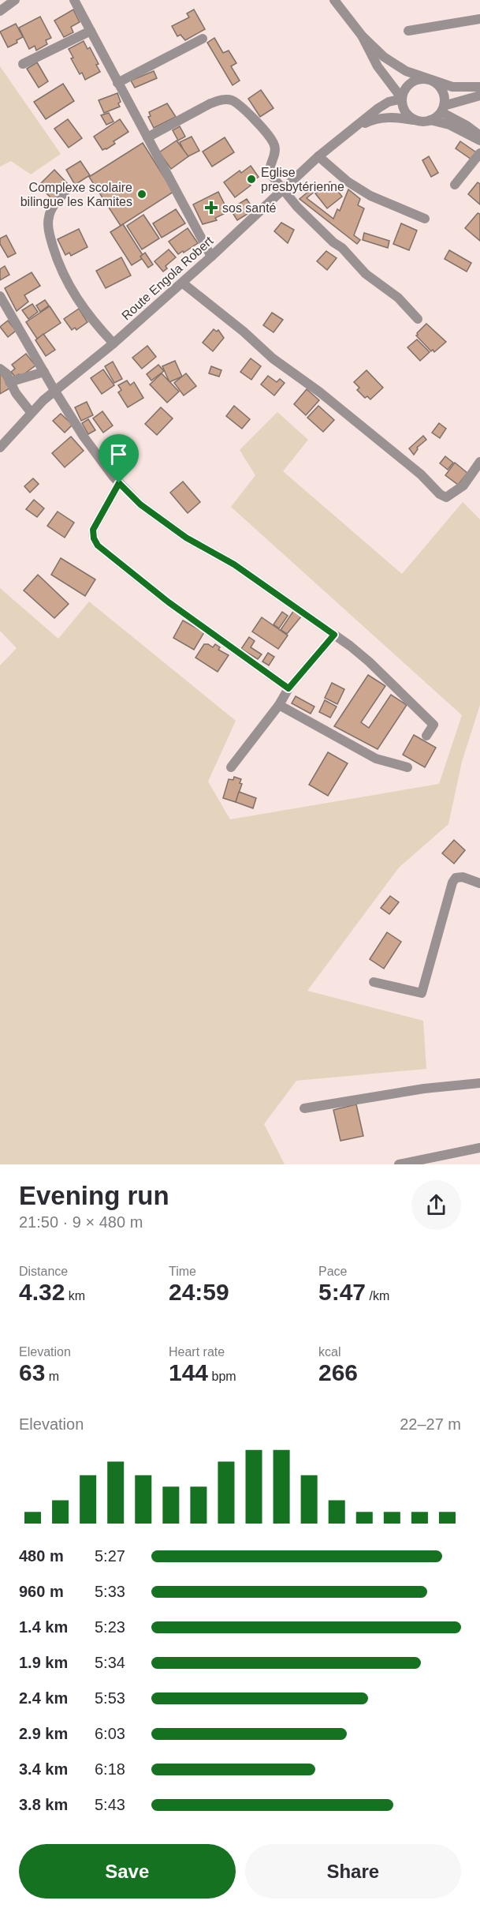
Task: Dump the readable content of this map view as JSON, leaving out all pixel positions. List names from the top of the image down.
{
  "streets": {
    "street": ["Route Engola Robert"]
  },
  "places": {
    "other": ["Eglise presbytérienne", "Complexe scolaire bilingue les Kamites"],
    "health": ["sos santé"]
  },
  "page": {
    "heading": ["Evening run", "21:50 · 9 × 480 m"],
    "stats": [
      ["Distance", "4.32 km"],
      ["Time", "24:59"],
      ["Pace", "5:47 /km"],
      ["Elevation", "63 m"],
      ["Heart rate", "144 bpm"],
      ["kcal", "266"]
    ],
    "chart": ["Elevation", "22–27 m"],
    "list": [
      {
        "name": "480 m",
        "note": "5:27"
      },
      {
        "name": "960 m",
        "note": "5:33"
      },
      {
        "name": "1.4 km",
        "note": "5:23"
      },
      {
        "name": "1.9 km",
        "note": "5:34"
      },
      {
        "name": "2.4 km",
        "note": "5:53"
      },
      {
        "name": "2.9 km",
        "note": "6:03"
      },
      {
        "name": "3.4 km",
        "note": "6:18"
      },
      {
        "name": "3.8 km",
        "note": "5:43"
      }
    ],
    "buttons": ["Save", "Share"]
  }
}
